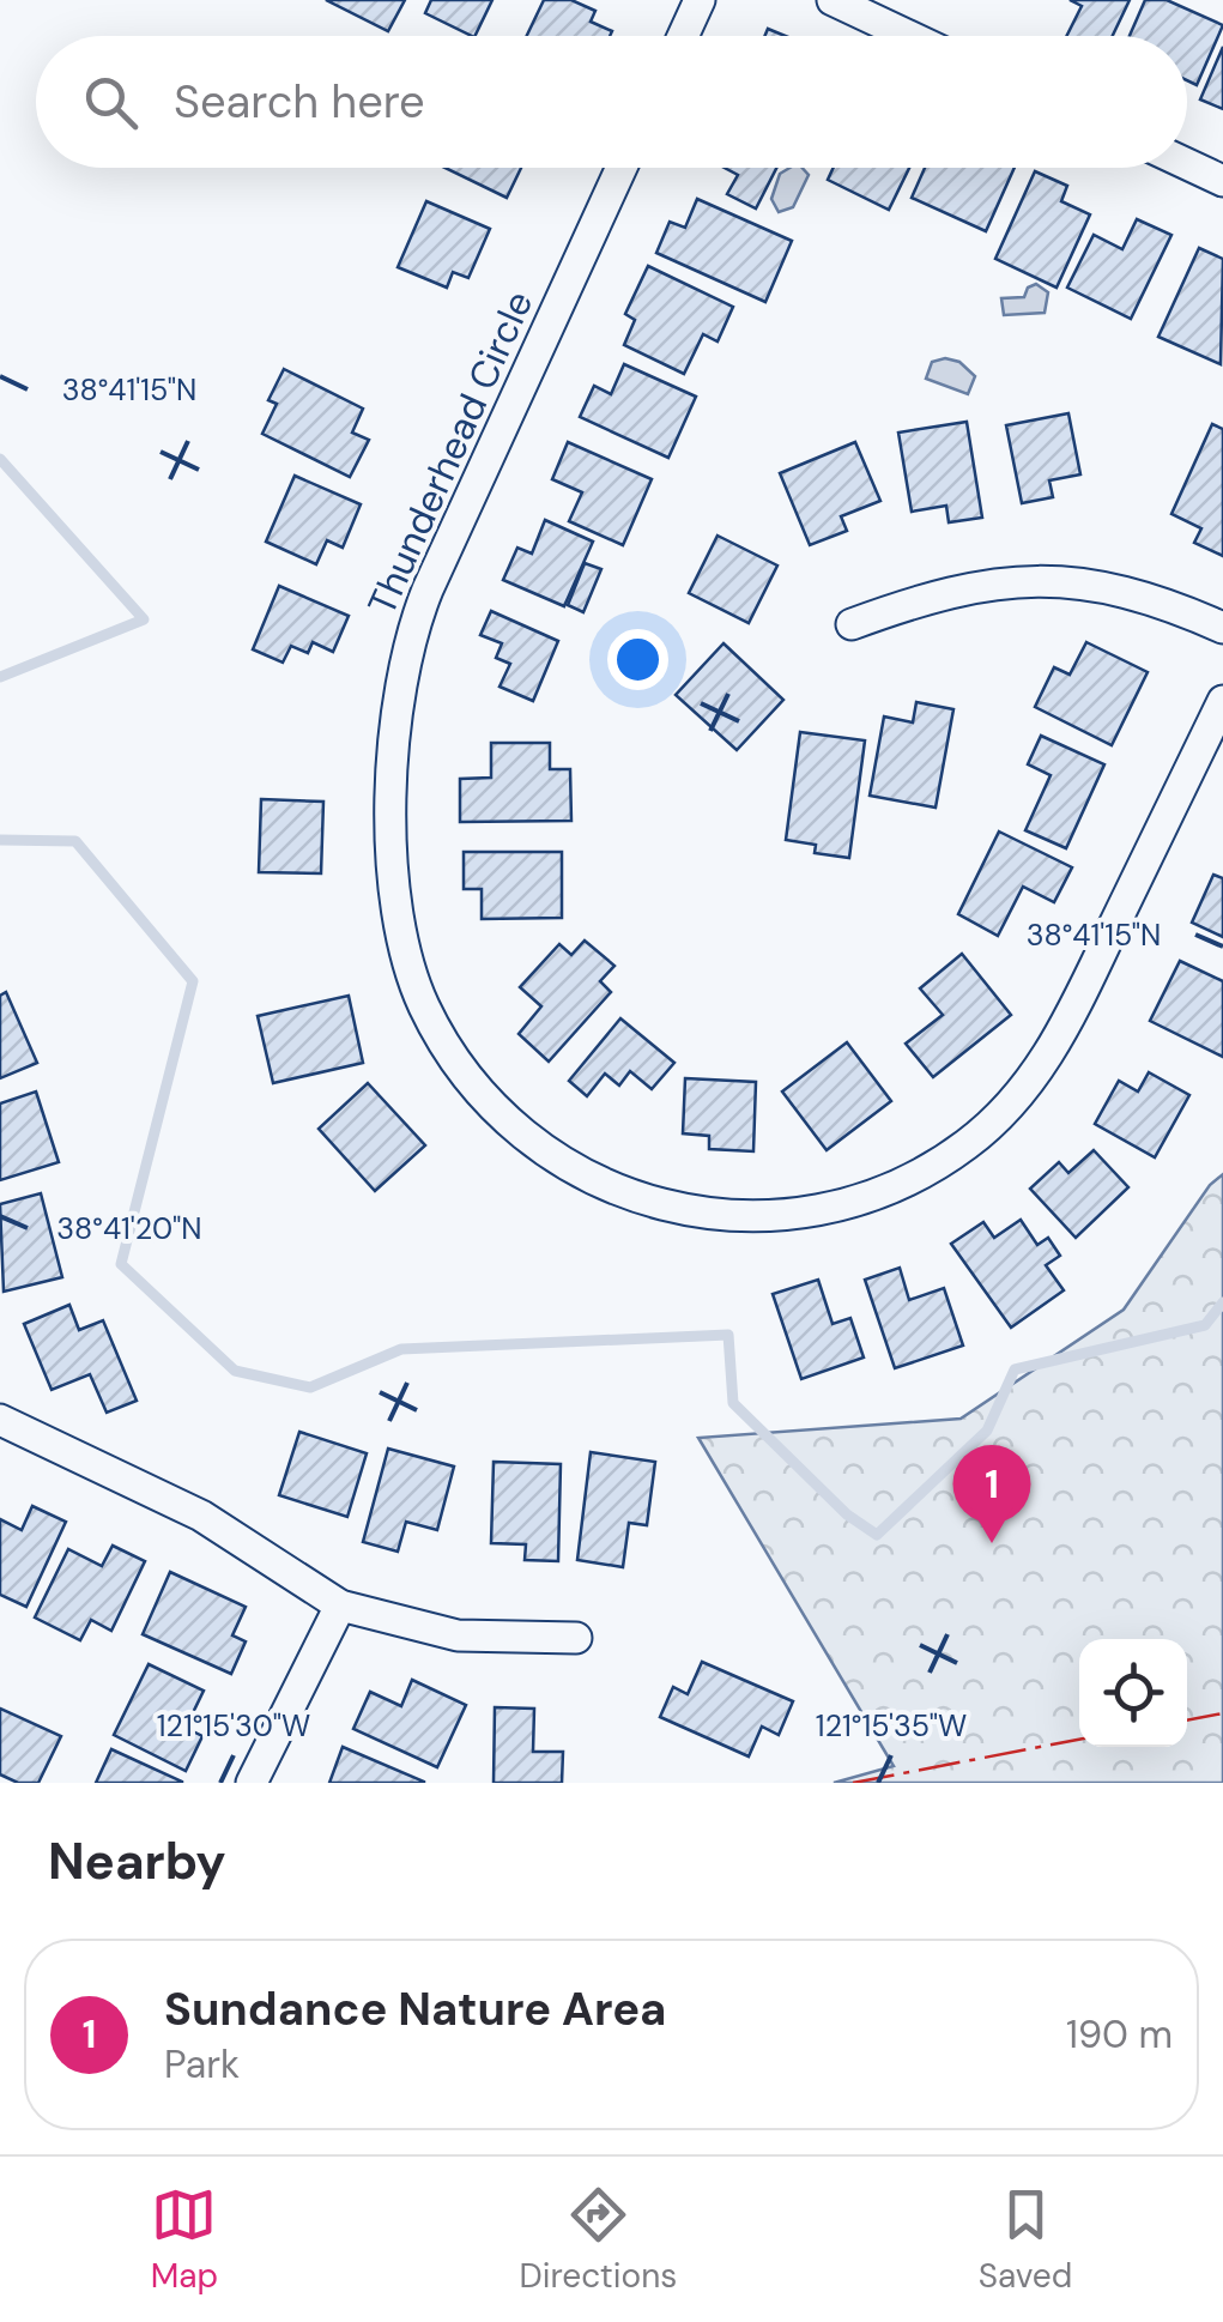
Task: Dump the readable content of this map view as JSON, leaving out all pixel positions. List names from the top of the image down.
{
  "streets": {
    "street": ["Thunderhead Circle"]
  },
  "page": {
    "search": "Search here",
    "pins": "1",
    "heading": "Nearby",
    "list": [
      {
        "mark": "1",
        "name": "Sundance Nature Area",
        "note": "Park",
        "value": "190 m"
      }
    ],
    "nav": ["Map", "Directions", "Saved"]
  },
  "coordinates": [
    "38°41'15\"N",
    "38°41'20\"N",
    "121°15'30\"W",
    "121°15'35\"W"
  ]
}
